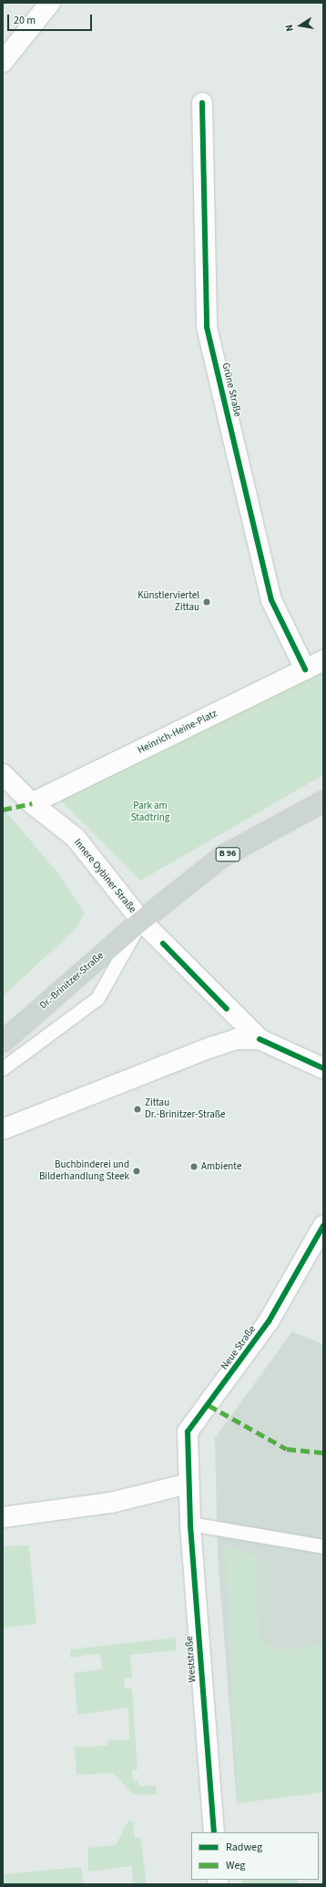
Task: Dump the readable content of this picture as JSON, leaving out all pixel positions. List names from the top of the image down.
{
  "streets": {
    "main road": ["B 96", "Dr.-Brinitzer-Straße"],
    "street": [
      "Grüne Straße",
      "Heinrich-Heine-Platz",
      "Innere Oybiner Straße",
      "Neue Straße",
      "Weststraße"
    ]
  },
  "crossings": [
    ["Grüne Straße", "Heinrich-Heine-Platz"],
    ["Heinrich-Heine-Platz", "Innere Oybiner Straße"],
    ["B 96", "Innere Oybiner Straße"],
    ["B 96", "Dr.-Brinitzer-Straße"],
    ["Innere Oybiner Straße", "Dr.-Brinitzer-Straße"],
    ["Neue Straße", "Weststraße"]
  ],
  "parks": ["Park am Stadtring"],
  "places": [
    "Künstlerviertel Zittau",
    "Zittau Dr.-Brinitzer-Straße",
    "Ambiente",
    "Buchbinderei und Bilderhandlung Steek"
  ],
  "legend": ["Radweg", "Weg"],
  "scale_bar": "20 m",
  "north": "left"
}
